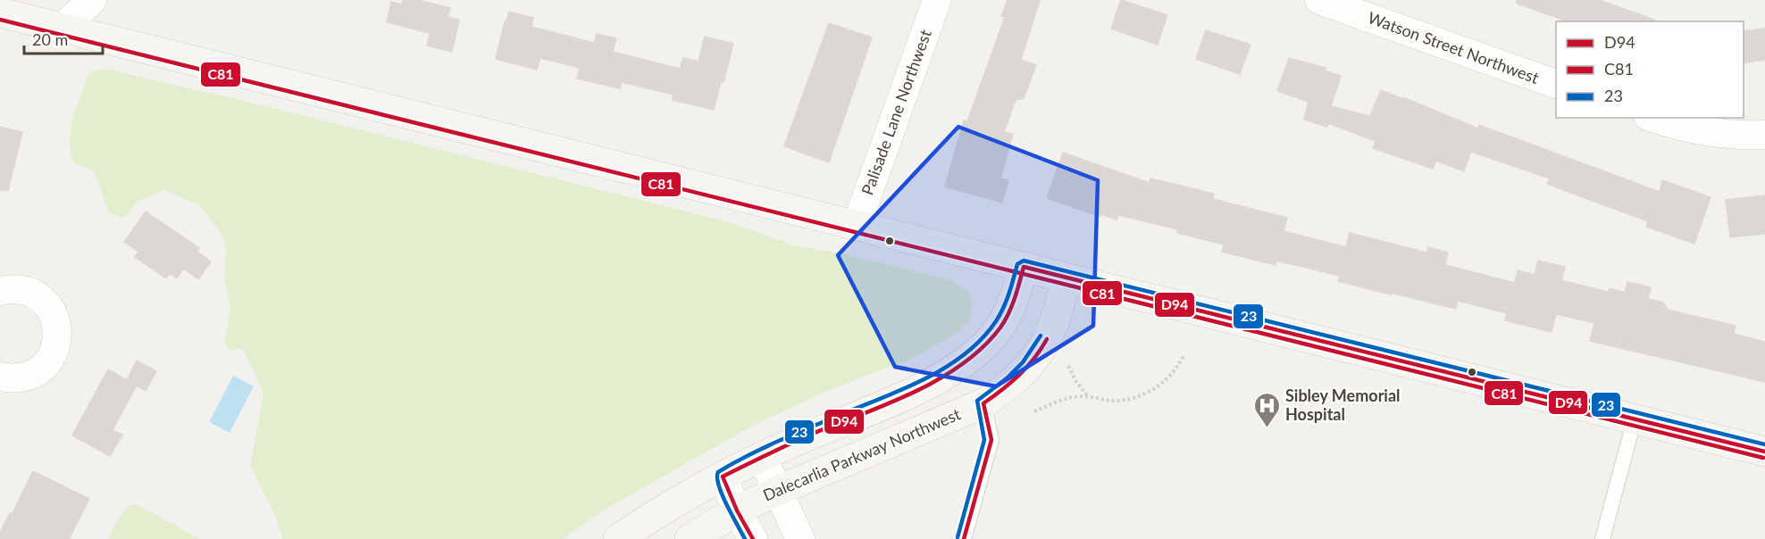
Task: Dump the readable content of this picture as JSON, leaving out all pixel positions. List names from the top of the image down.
{
  "streets": {
    "main road": ["Dalecarlia Parkway Northwest"],
    "street": ["Watson Street Northwest", "Palisade Lane Northwest"]
  },
  "places": {
    "hospital": ["Sibley Memorial Hospital"]
  },
  "lines": ["transit line C81", "transit line 23", "transit line D94"],
  "legend": ["D94", "C81", "23"],
  "scale_bar": "20 m"
}
